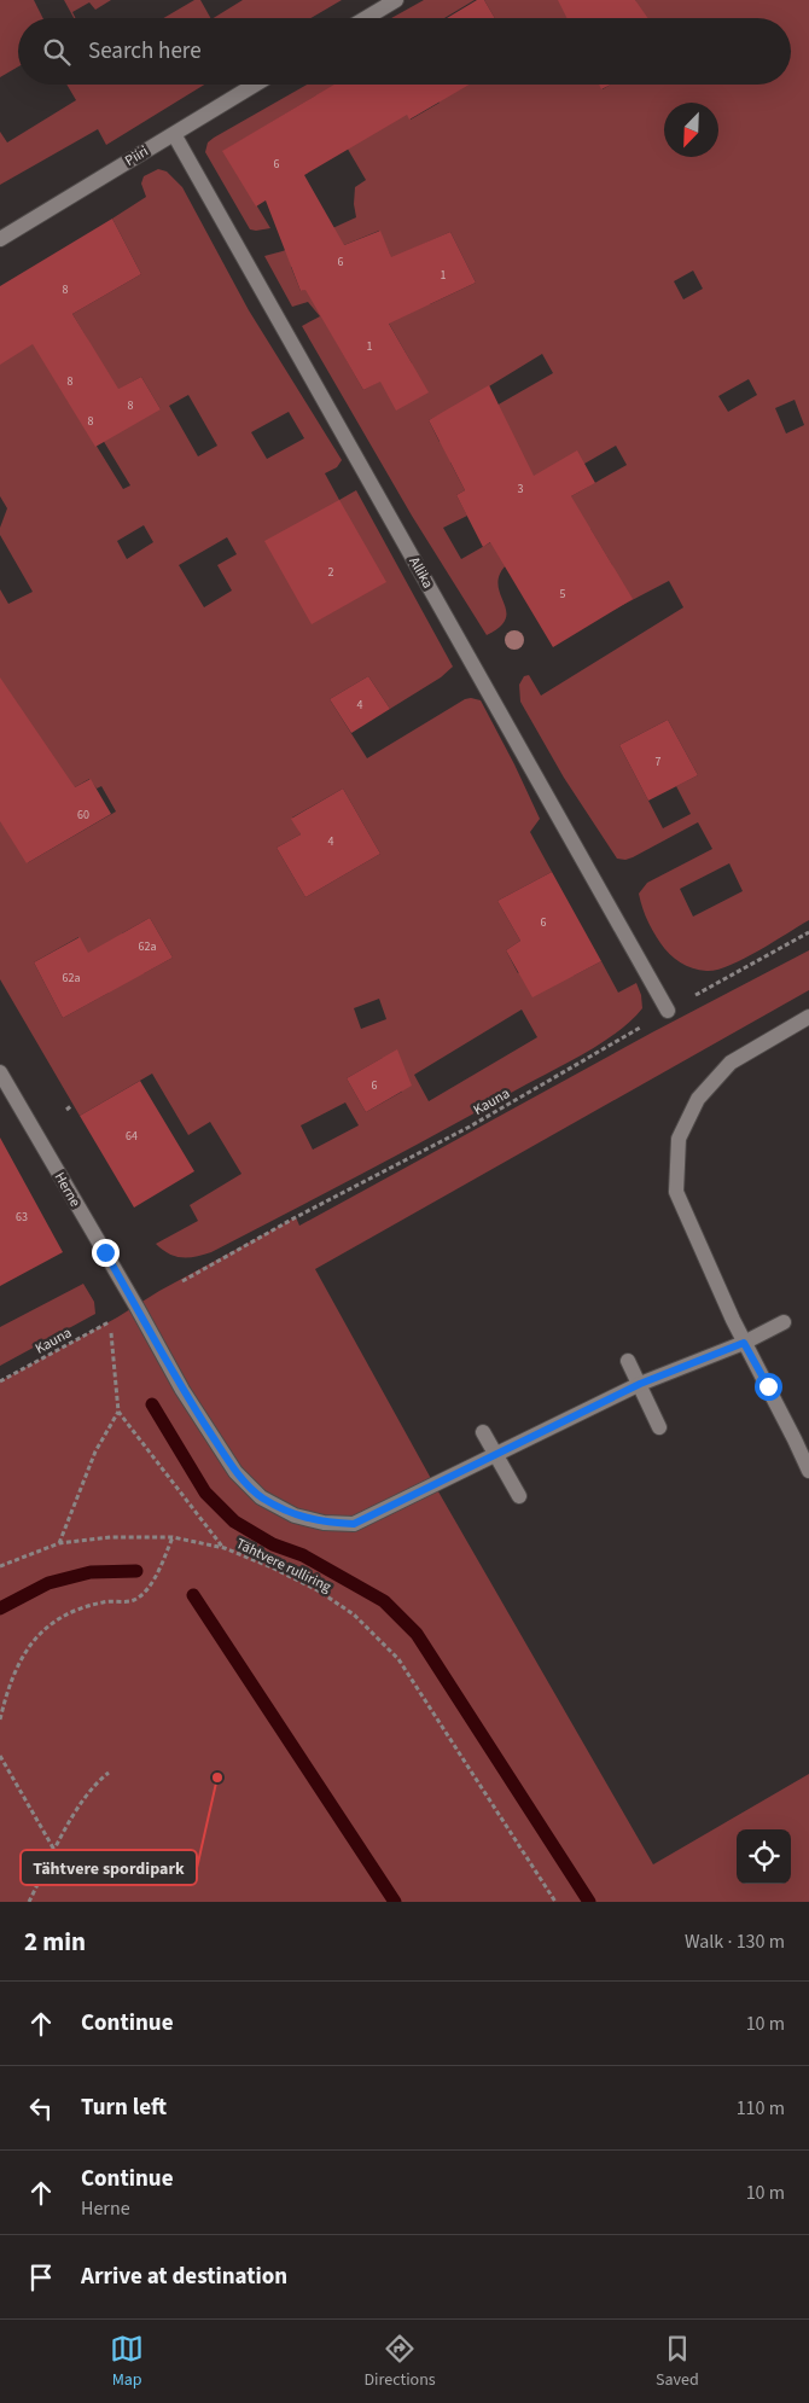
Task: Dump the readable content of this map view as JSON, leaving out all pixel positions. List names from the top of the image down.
{
  "streets": {
    "street": ["Piiri", "Allika", "Herne"],
    "path": ["Kauna", "Tähtvere rulliring"]
  },
  "crossings": [
    ["Piiri", "Allika"],
    ["Allika", "Kauna"]
  ],
  "places": ["Tähtvere spordipark"],
  "house_numbers": [
    "6",
    "6",
    "1",
    "8",
    "1",
    "8",
    "8",
    "8",
    "3",
    "2",
    "5",
    "4",
    "7",
    "60",
    "4",
    "6",
    "62a",
    "62a",
    "6",
    "64",
    "63"
  ],
  "north": "bottom left",
  "page": {
    "search": "Search here",
    "heading": ["2 min", "Walk · 130 m"],
    "list": [
      ["Continue", "10 m"],
      ["Turn left", "110 m"],
      ["Continue", "Herne", "10 m"],
      "Arrive at destination"
    ],
    "nav": ["Map", "Directions", "Saved"]
  }
}
